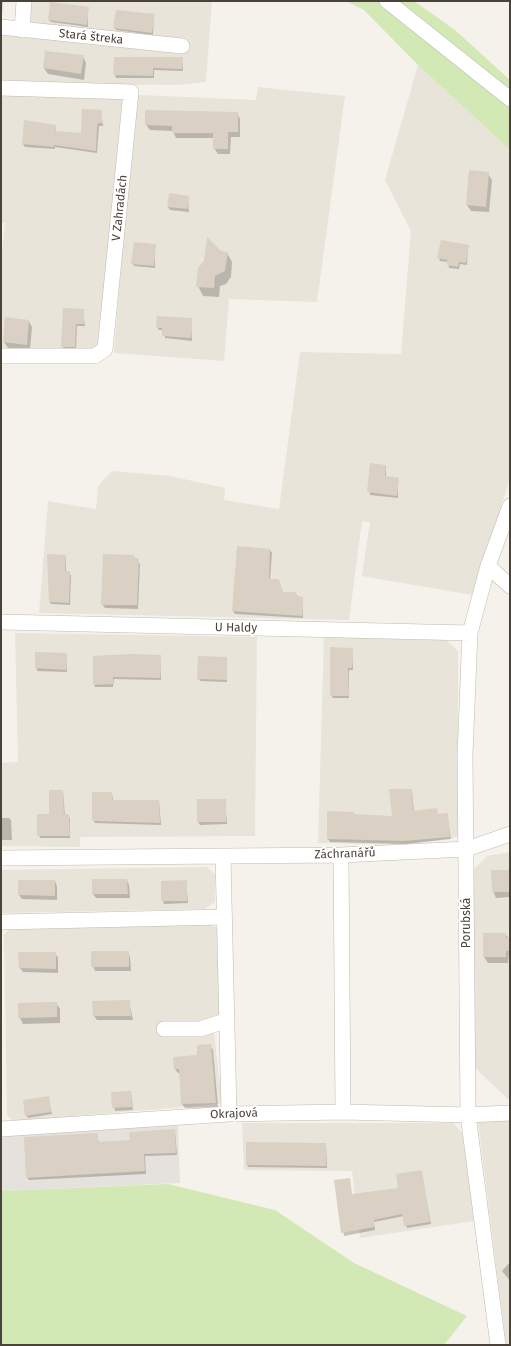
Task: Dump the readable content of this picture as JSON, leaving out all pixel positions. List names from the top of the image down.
{
  "streets": {
    "street": [
      "Stará štreka",
      "V Zahradách",
      "U Haldy",
      "Záchranářů",
      "Porubská",
      "Okrajová"
    ]
  },
  "crossings": [
    ["U Haldy", "Porubská"],
    ["Záchranářů", "Porubská"],
    ["Porubská", "Okrajová"]
  ]
}
